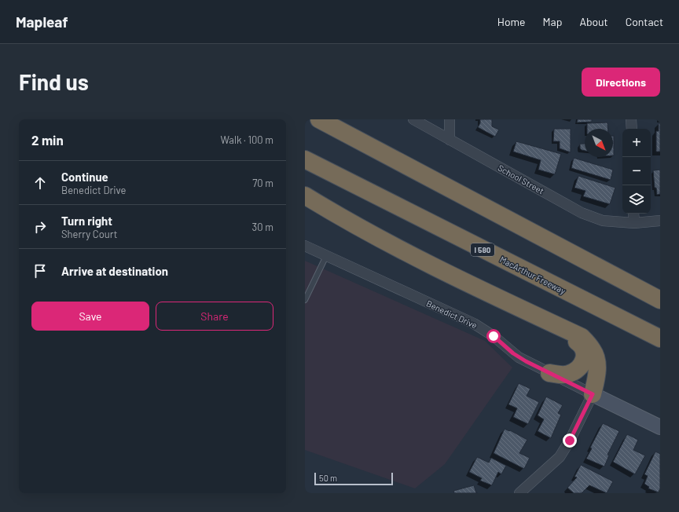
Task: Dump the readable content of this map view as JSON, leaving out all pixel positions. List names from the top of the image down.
{
  "streets": {
    "highway": ["I 580", "MacArthur Freeway"],
    "street": ["School Street", "Benedict Drive"]
  },
  "scale_bar": "50 m",
  "north": "bottom right",
  "page": {
    "header": "Mapleaf",
    "nav": [
      "Home",
      "Map",
      "About",
      "Contact"
    ],
    "buttons": [
      "Directions",
      ["Save", "Share"]
    ],
    "title": "Find us",
    "heading": ["2 min", "Walk · 100 m"],
    "map_buttons": ["+", "−"],
    "list": [
      ["Continue", "Benedict Drive", "70 m"],
      ["Turn right", "Sherry Court", "30 m"],
      "Arrive at destination"
    ],
    "scale": "50 m"
  }
}
